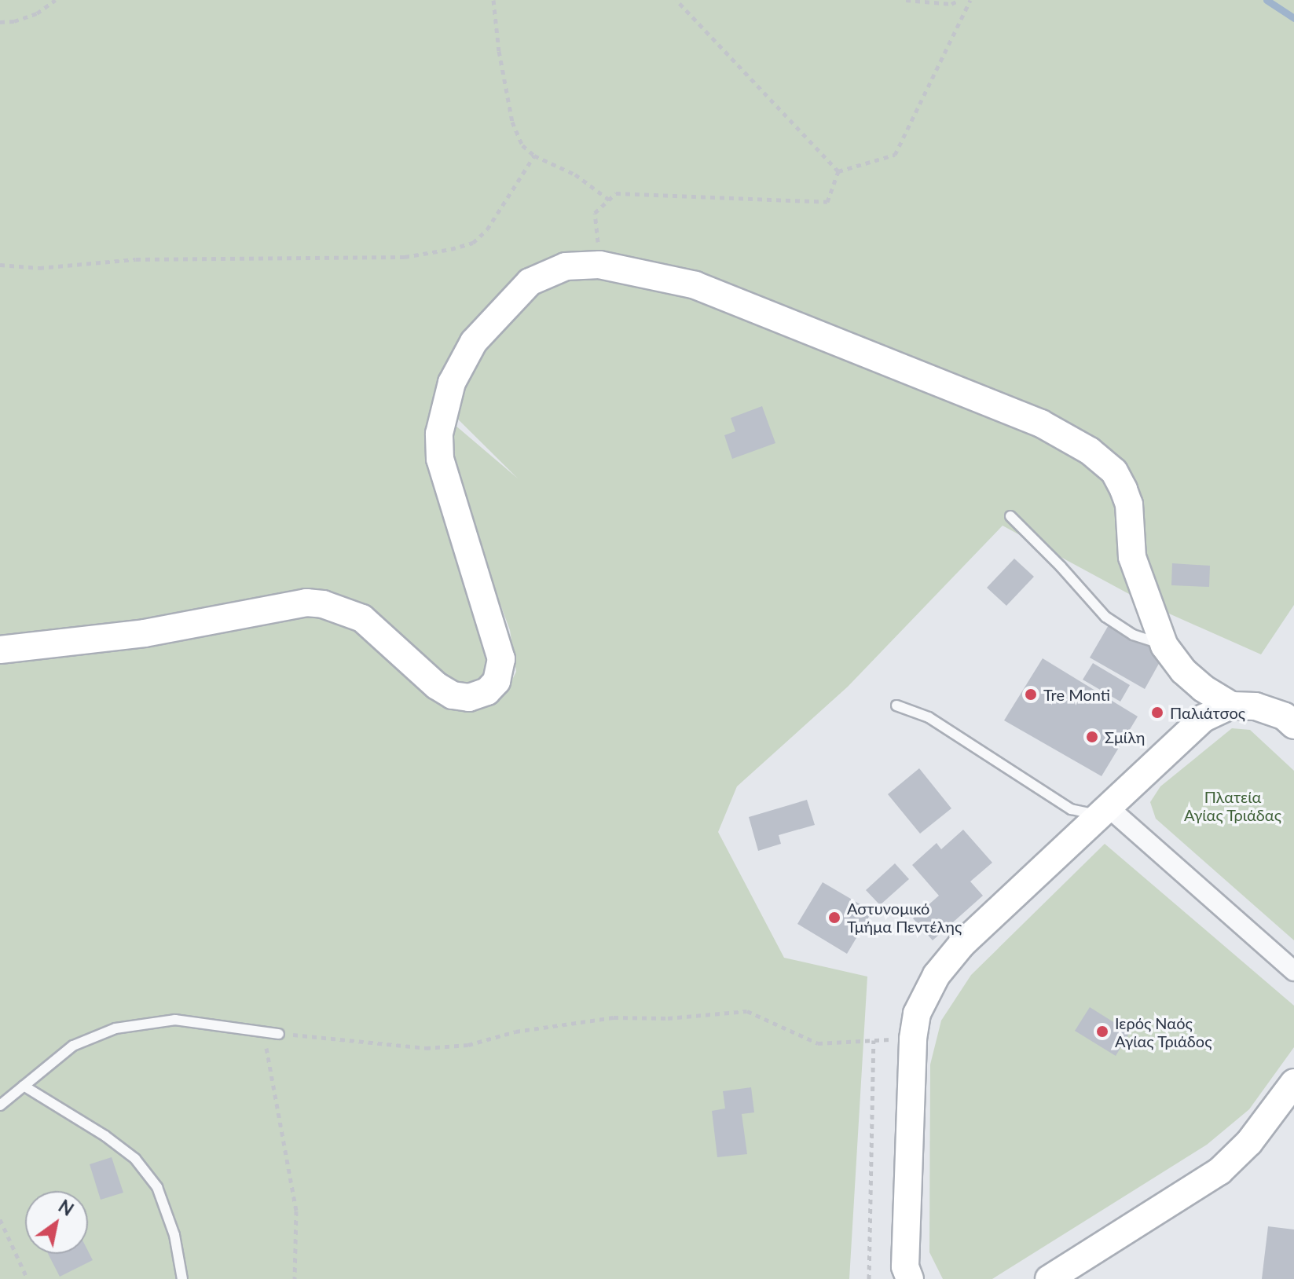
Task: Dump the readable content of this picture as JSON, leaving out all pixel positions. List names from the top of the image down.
{
  "parks": ["Πλατεία Αγίας Τριάδας"],
  "places": [
    "Tre Monti",
    "Παλιάτσος",
    "Σμίλη",
    "Αστυνομικό Τμήμα Πεντέλης",
    "Ιερός Ναός Αγίας Τριάδος"
  ],
  "north": "top right"
}
